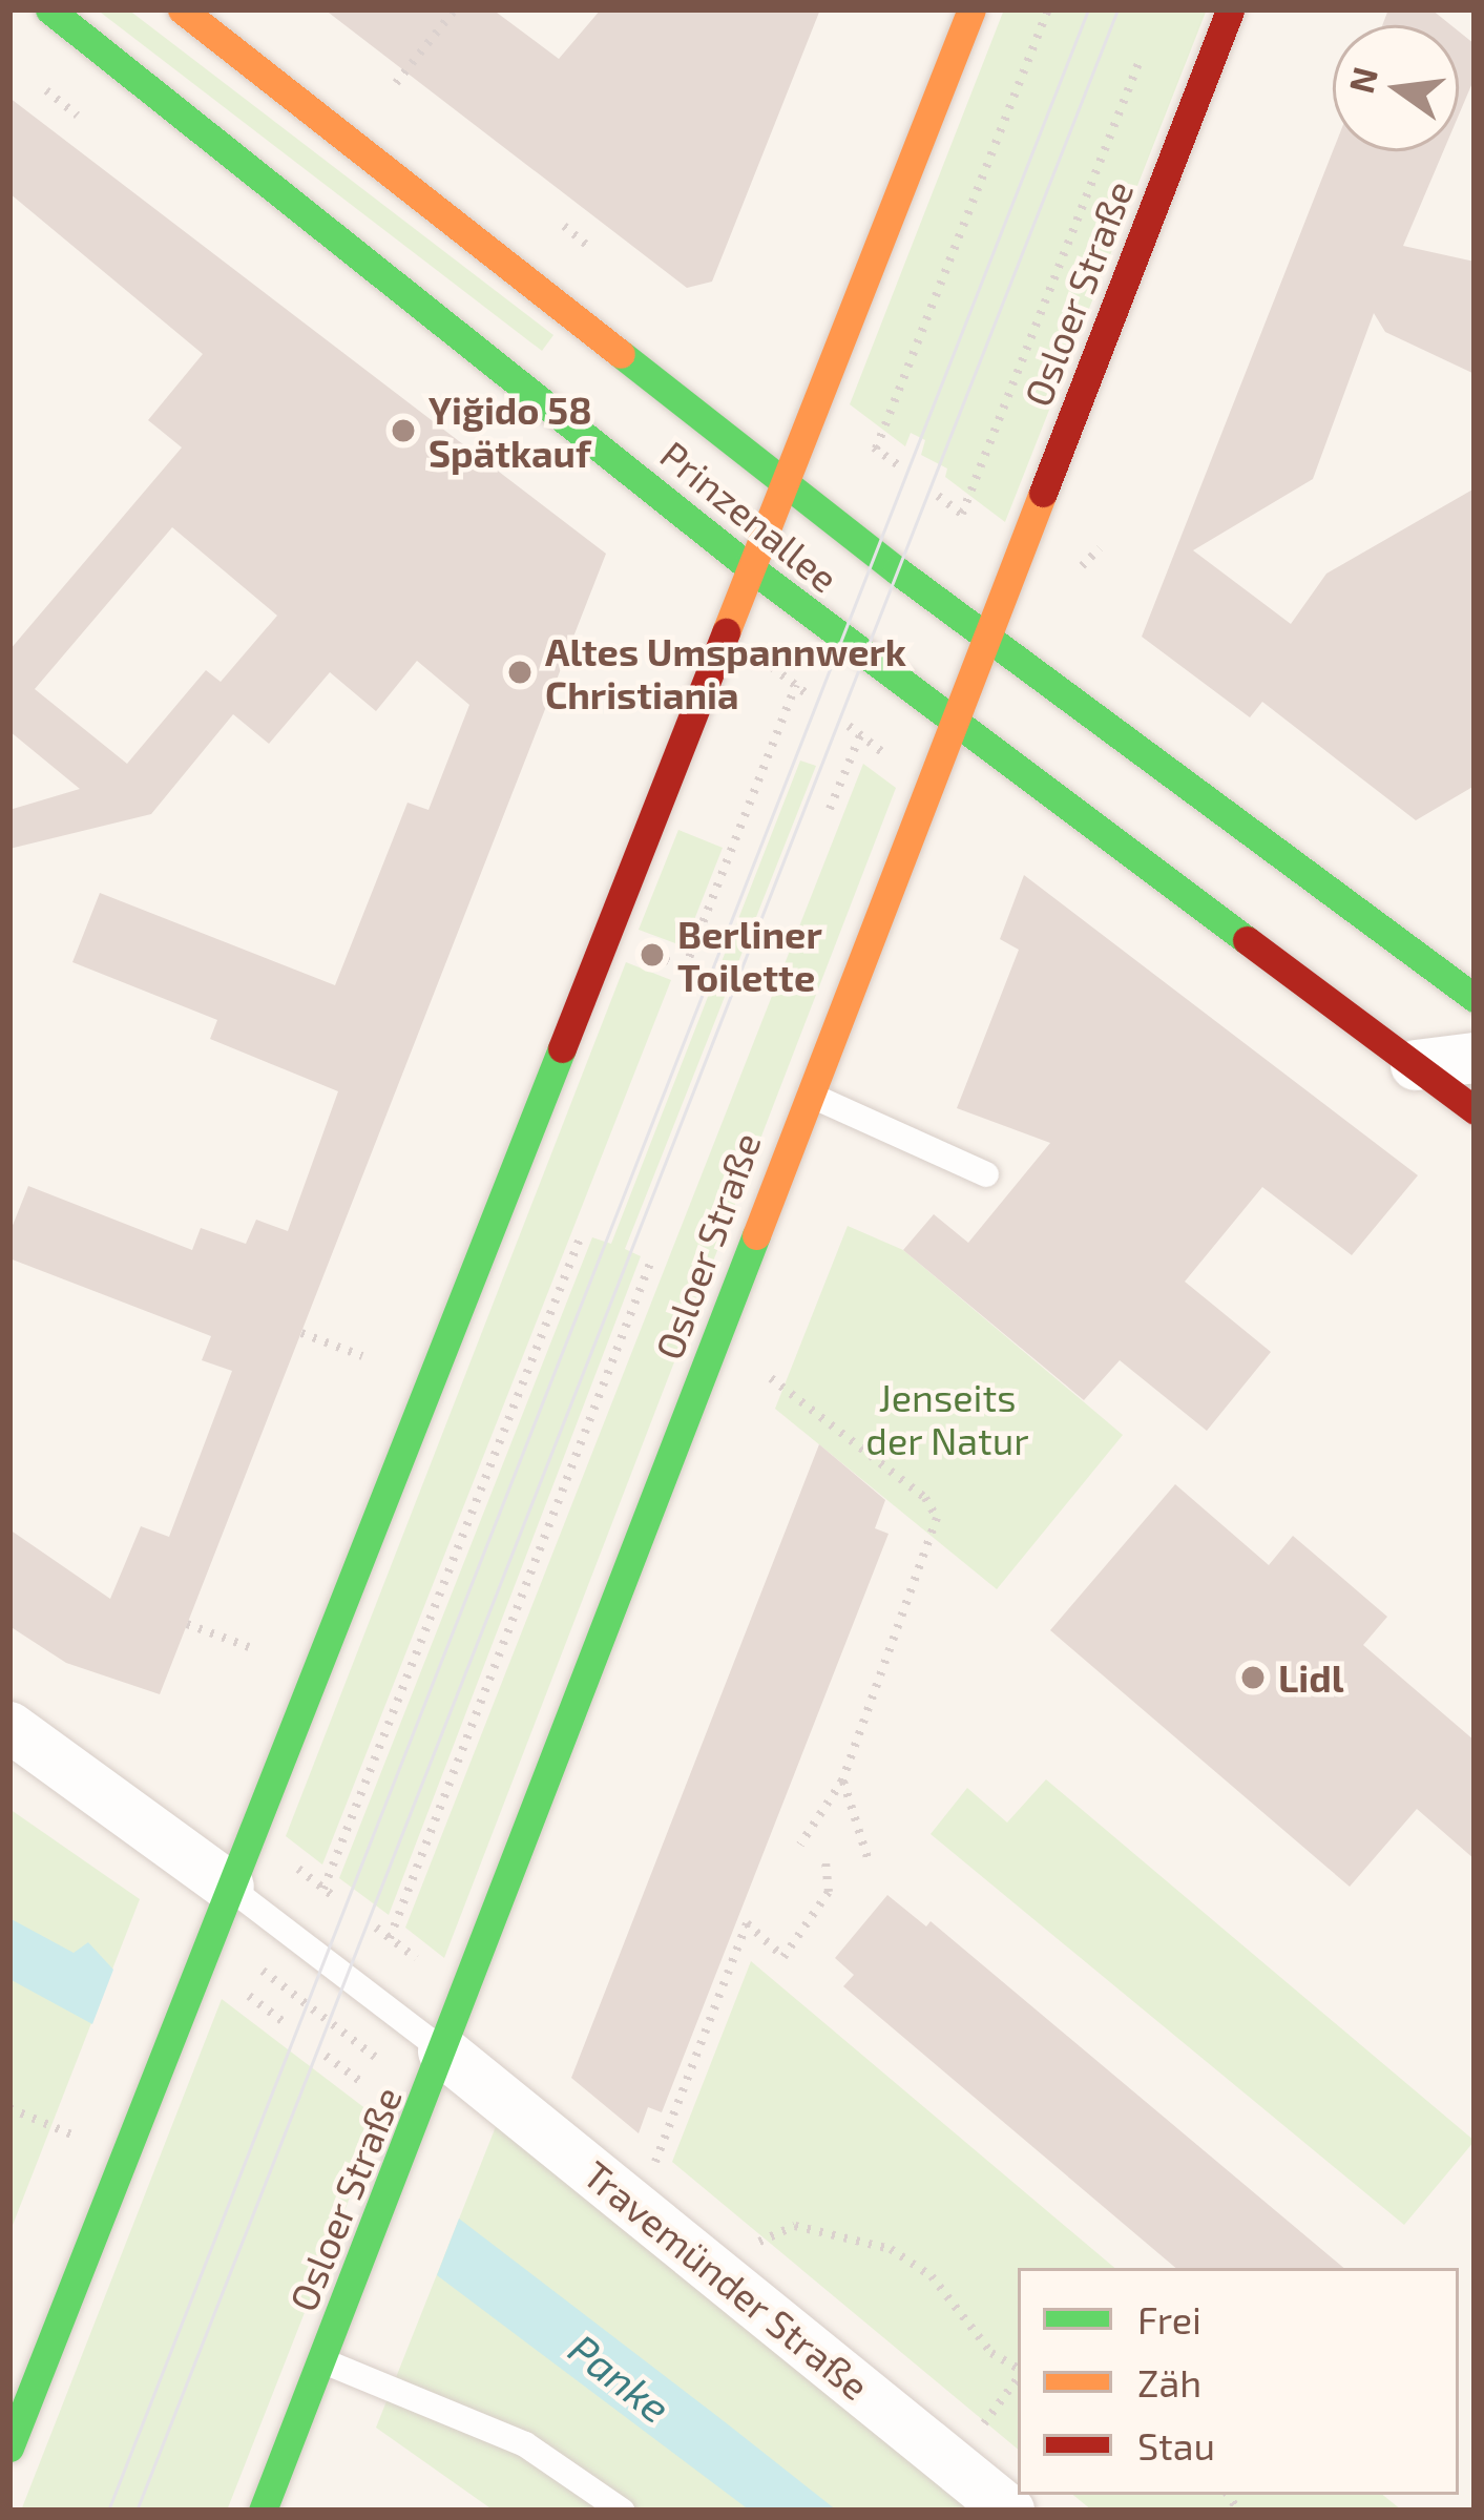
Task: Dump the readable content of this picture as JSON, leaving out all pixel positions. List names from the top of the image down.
{
  "streets": {
    "main road": ["Osloer Straße", "Prinzenallee"],
    "street": ["Travemünder Straße"]
  },
  "crossings": [
    ["Osloer Straße", "Prinzenallee"],
    ["Osloer Straße", "Travemünder Straße"]
  ],
  "water": ["Panke"],
  "parks": ["Jenseits der Natur"],
  "places": [
    "Yiğido 58 Spätkauf",
    "Altes Umspannwerk Christiania",
    "Berliner Toilette",
    "Lidl"
  ],
  "legend": ["Frei", "Zäh", "Stau"],
  "north": "left"
}
